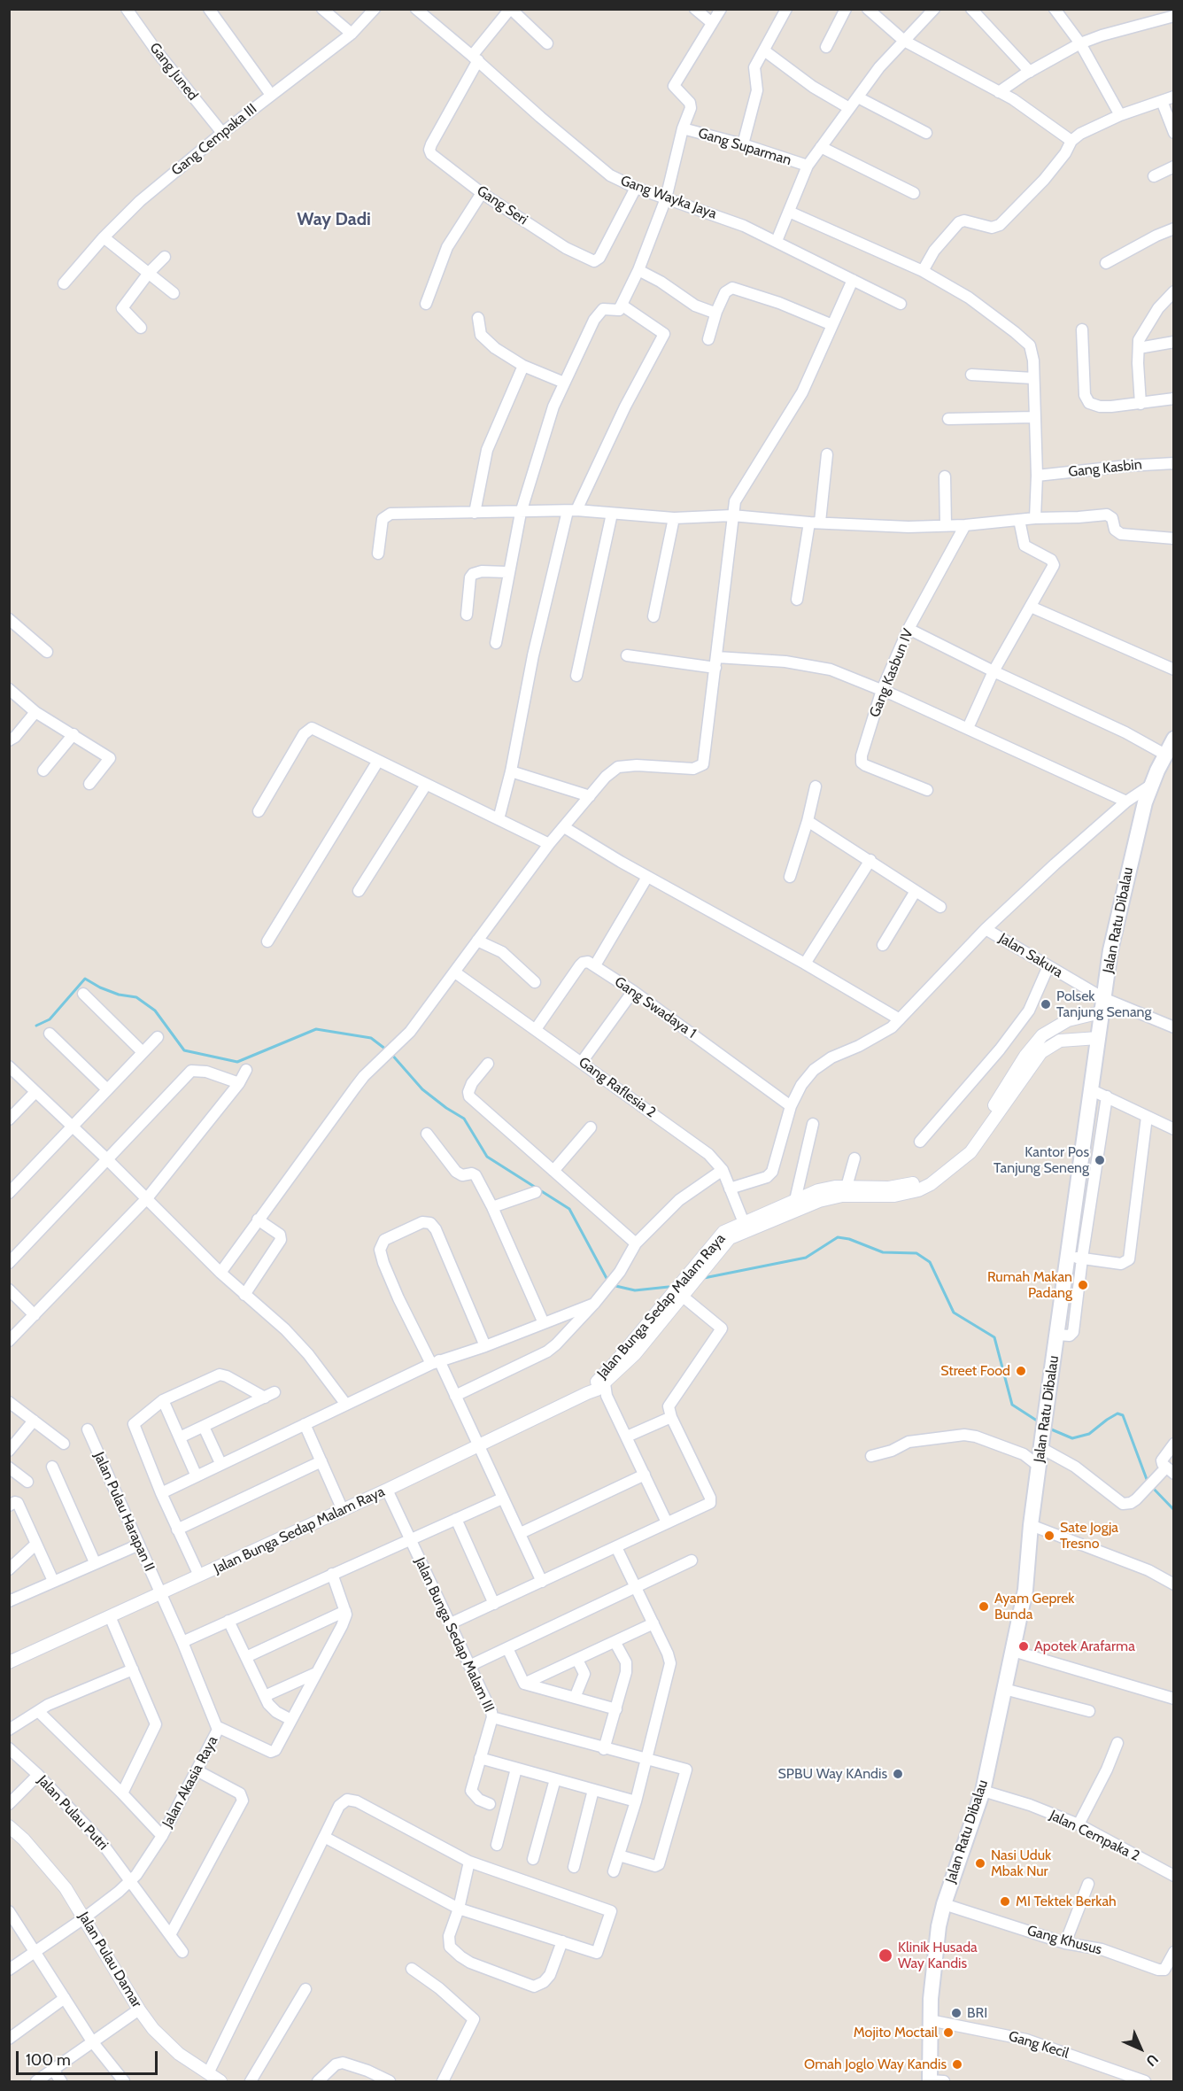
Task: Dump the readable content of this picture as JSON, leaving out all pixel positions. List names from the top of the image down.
{
  "streets": {
    "main road": ["Jalan Ratu Dibalau"],
    "street": [
      "Gang Juned",
      "Gang Cempaka III",
      "Gang Suparman",
      "Gang Wayka Jaya",
      "Gang Seri",
      "Gang Kasbin",
      "Gang Kasbun IV",
      "Jalan Sakura",
      "Gang Swadaya 1",
      "Gang Raflesia 2",
      "Jalan Bunga Sedap Malam Raya",
      "Jalan Pulau Harapan II",
      "Jalan Bunga Sedap Malam III",
      "Jalan Akasia Raya",
      "Jalan Pulau Putri",
      "Jalan Cempaka 2",
      "Gang Khusus",
      "Jalan Pulau Damar",
      "Gang Kecil"
    ]
  },
  "crossings": [
    ["Gang Juned", "Gang Cempaka III"],
    ["Gang Wayka Jaya", "Gang Seri"],
    ["Jalan Ratu Dibalau", "Jalan Sakura"],
    ["Jalan Ratu Dibalau", "Jalan Bunga Sedap Malam Raya"],
    ["Jalan Ratu Dibalau", "Jalan Cempaka 2"],
    ["Jalan Ratu Dibalau", "Gang Khusus"],
    ["Jalan Ratu Dibalau", "Gang Kecil"],
    ["Jalan Sakura", "Jalan Bunga Sedap Malam Raya"],
    ["Gang Raflesia 2", "Jalan Bunga Sedap Malam Raya"],
    ["Jalan Bunga Sedap Malam Raya", "Jalan Pulau Harapan II"],
    ["Jalan Bunga Sedap Malam Raya", "Jalan Bunga Sedap Malam III"],
    ["Jalan Bunga Sedap Malam Raya", "Jalan Akasia Raya"],
    ["Jalan Pulau Harapan II", "Jalan Akasia Raya"],
    ["Jalan Akasia Raya", "Jalan Pulau Putri"],
    ["Jalan Akasia Raya", "Jalan Pulau Damar"]
  ],
  "districts": ["Way Dadi"],
  "places": [
    "Polsek Tanjung Senang",
    "Kantor Pos Tanjung Seneng",
    "Rumah Makan Padang",
    "Street Food",
    "Sate Jogja Tresno",
    "Ayam Geprek Bunda",
    "Apotek Arafarma",
    "SPBU Way KAndis",
    "Nasi Uduk Mbak Nur",
    "MI Tektek Berkah",
    "Klinik Husada Way Kandis",
    "BRI",
    "Mojito Moctail",
    "Omah Joglo Way Kandis"
  ],
  "scale_bar": "100 m",
  "north": "bottom right"
}
